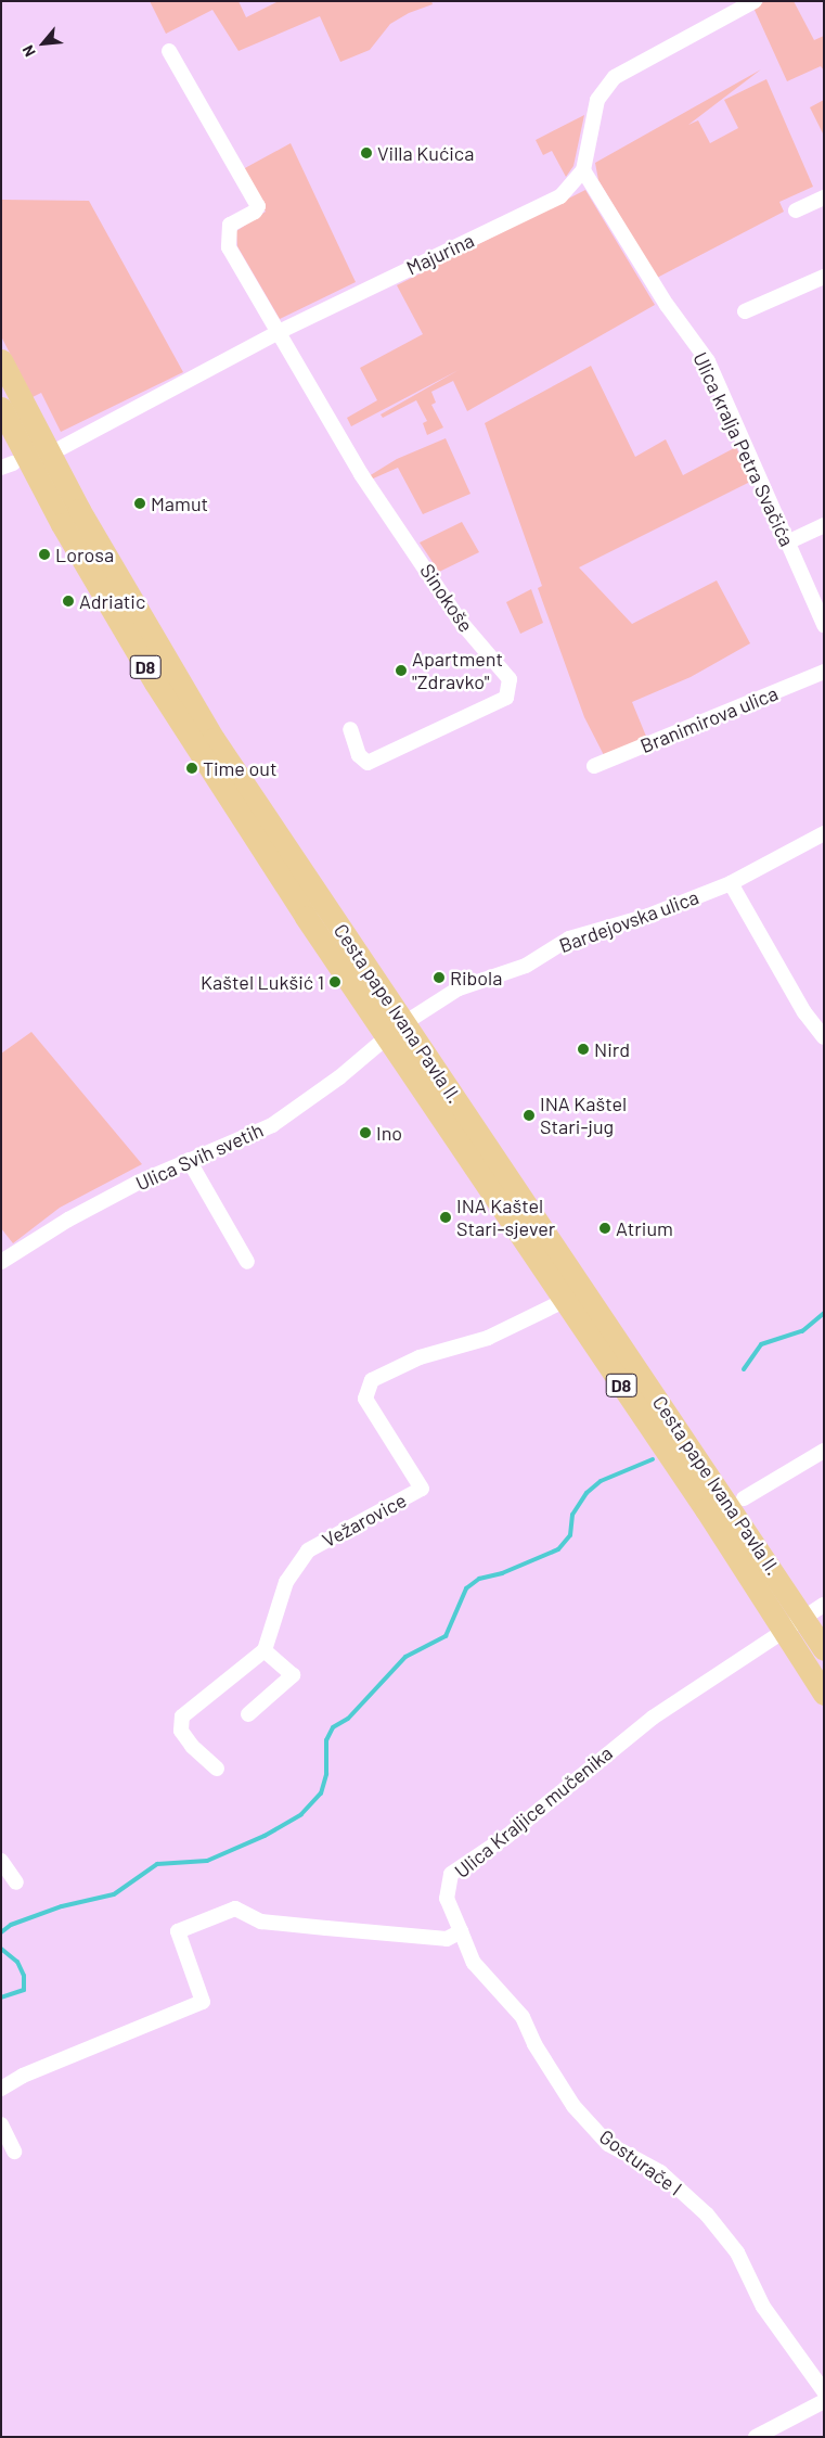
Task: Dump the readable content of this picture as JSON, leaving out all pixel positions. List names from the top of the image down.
{
  "streets": {
    "main road": ["D8", "Cesta pape Ivana Pavla II."],
    "street": [
      "Majurina",
      "Ulica kralja Petra Svačića",
      "Sinokoše",
      "Branimirova ulica",
      "Bardejovska ulica",
      "Ulica Svih svetih",
      "Vežarovice",
      "Ulica Kraljice mučenika",
      "Gosturače I"
    ]
  },
  "crossings": [
    ["Majurina", "Ulica kralja Petra Svačića"],
    ["Majurina", "Sinokoše"],
    ["Bardejovska ulica", "Cesta pape Ivana Pavla II."],
    ["Bardejovska ulica", "Ulica Svih svetih"],
    ["Cesta pape Ivana Pavla II.", "Ulica Svih svetih"],
    ["Cesta pape Ivana Pavla II.", "Vežarovice"],
    ["Ulica Kraljice mučenika", "Gosturače I"]
  ],
  "places": [
    "Villa Kućica",
    "Mamut",
    "Lorosa",
    "Adriatic",
    "Apartment \"Zdravko\"",
    "Time out",
    "Ribola",
    "Kaštel Lukšić 1",
    "Nird",
    "INA Kaštel Stari-jug",
    "Ino",
    "INA Kaštel Stari-sjever",
    "Atrium"
  ],
  "north": "bottom left"
}
